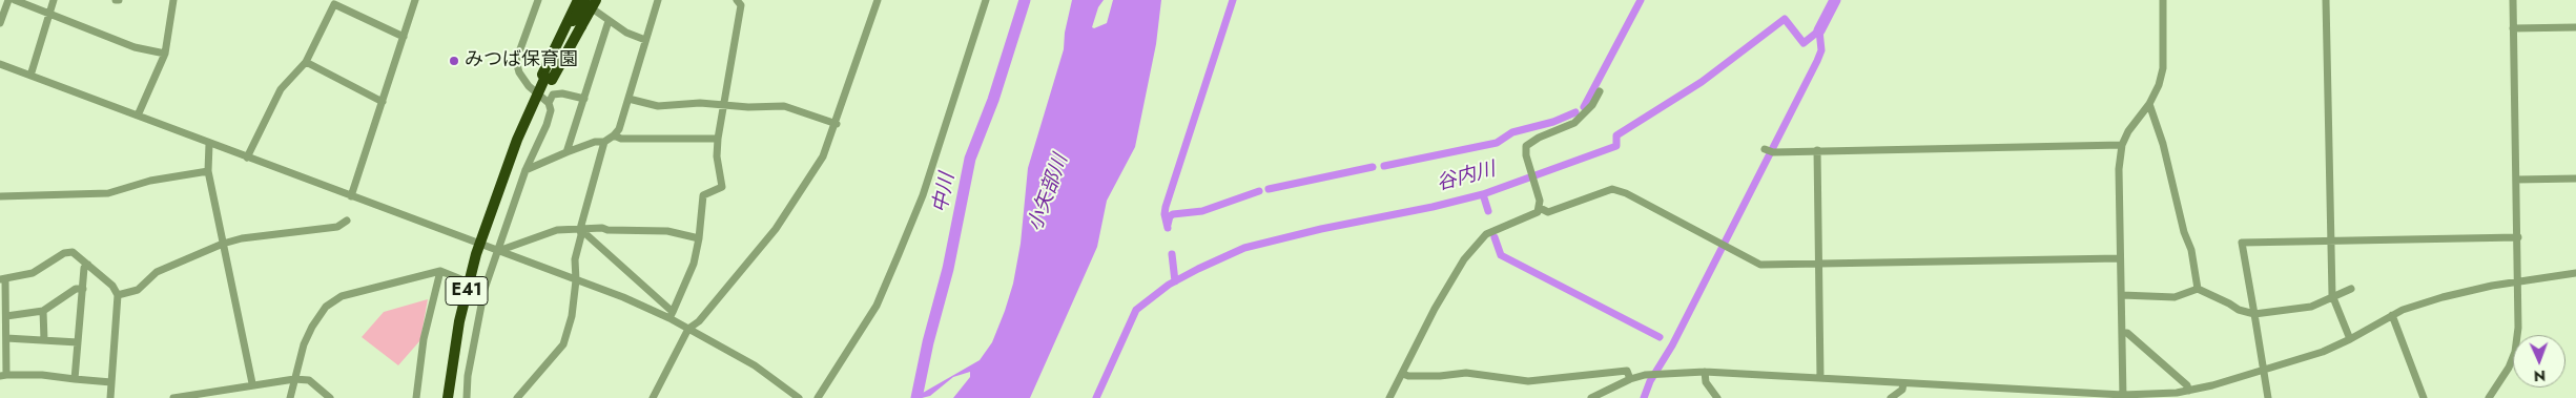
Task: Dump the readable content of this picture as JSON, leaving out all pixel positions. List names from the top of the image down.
{
  "streets": {
    "highway": ["E41"]
  },
  "water": ["谷内川", "中川", "小矢部川"],
  "places": ["みつば保育園"],
  "north": "bottom"
}
